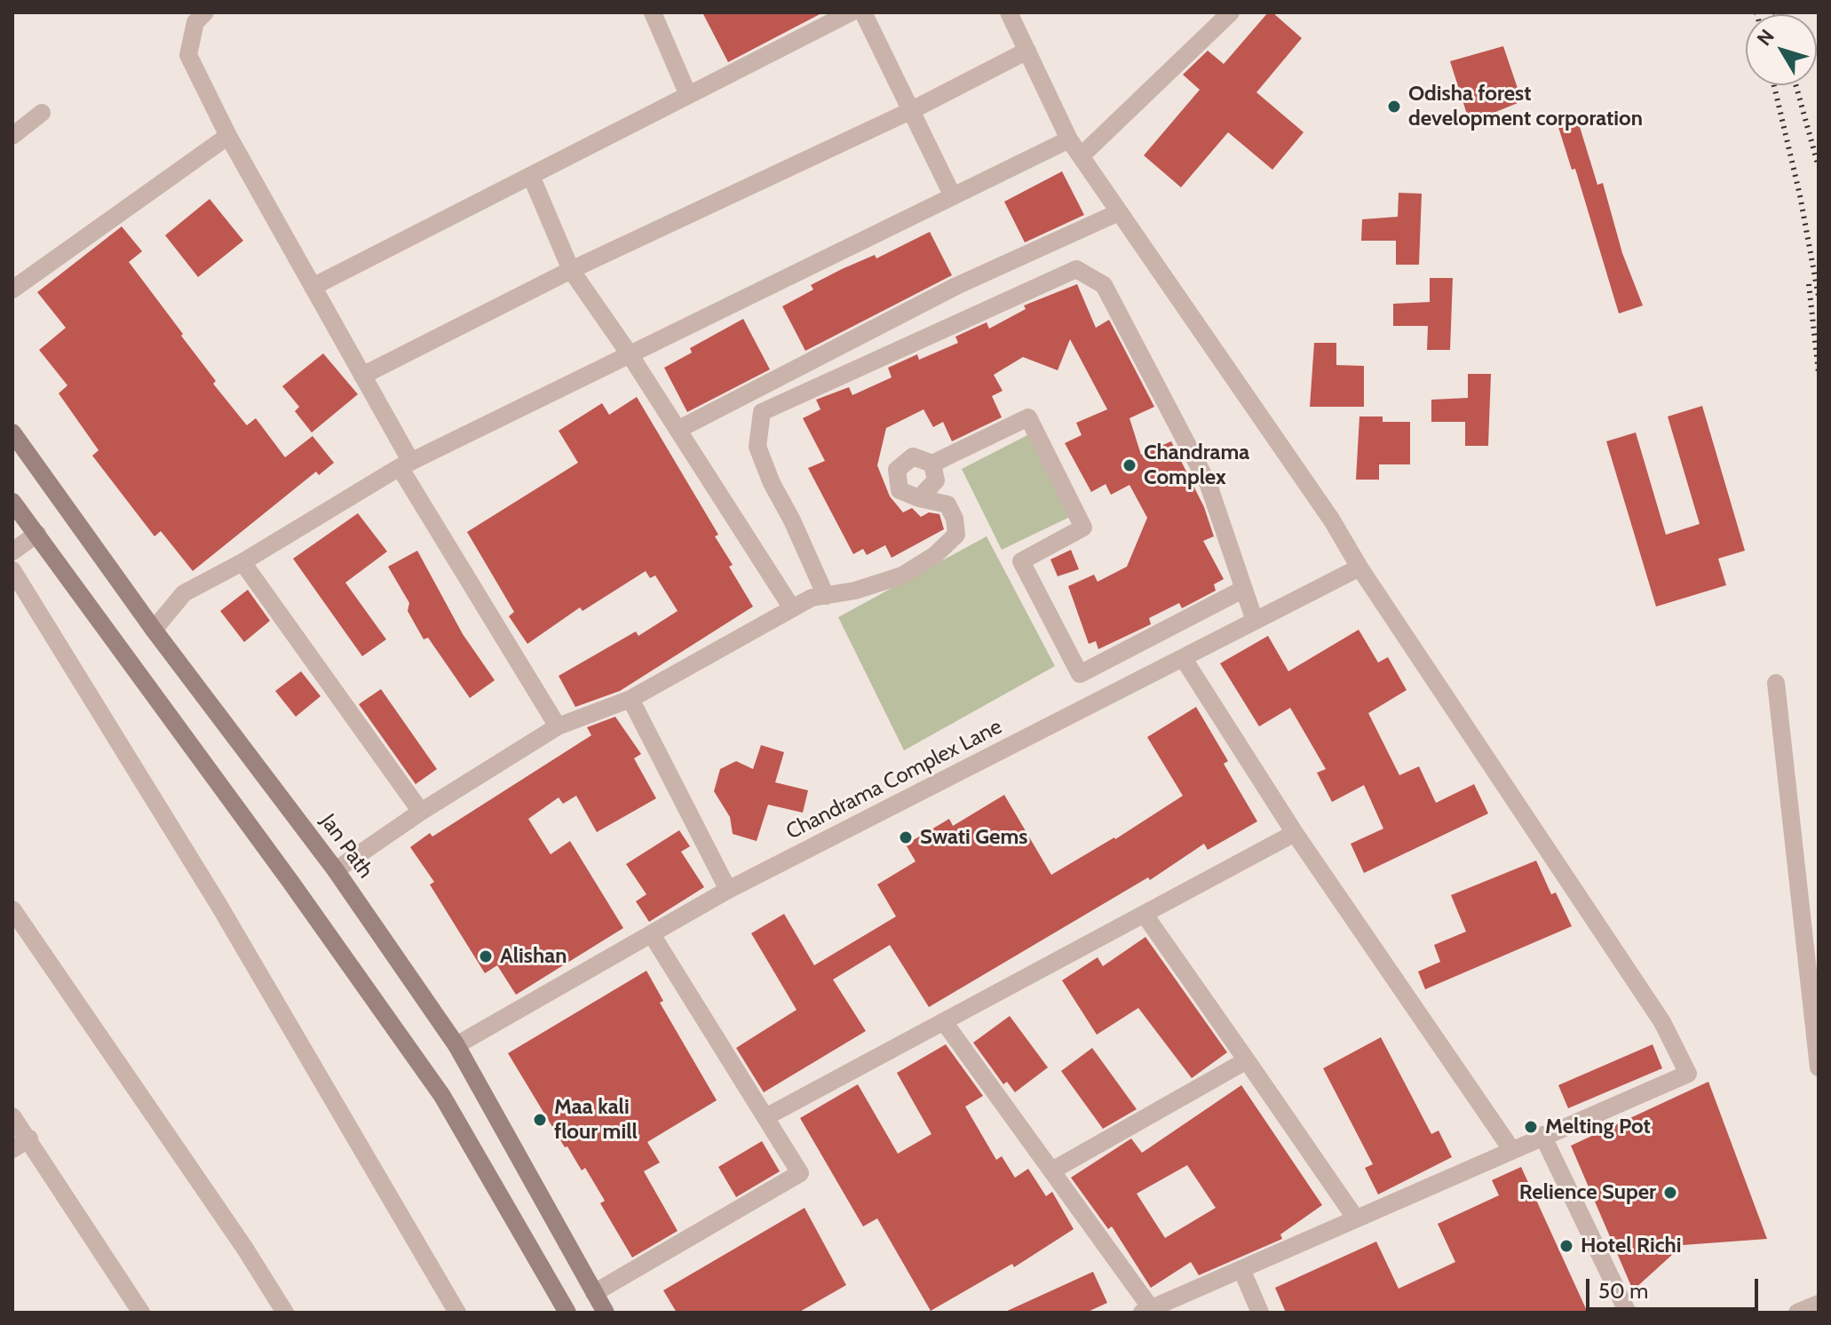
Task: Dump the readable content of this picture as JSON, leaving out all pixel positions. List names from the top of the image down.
{
  "streets": {
    "main road": ["Jan Path"],
    "street": ["Chandrama Complex Lane"]
  },
  "crossings": [
    ["Chandrama Complex Lane", "Jan Path"]
  ],
  "places": [
    "Odisha forest development corporation",
    "Chandrama Complex",
    "Swati Gems",
    "Alishan",
    "Maa kali flour mill",
    "Melting Pot",
    "Relience Super",
    "Hotel Richi"
  ],
  "scale_bar": "50 m",
  "north": "top left"
}
